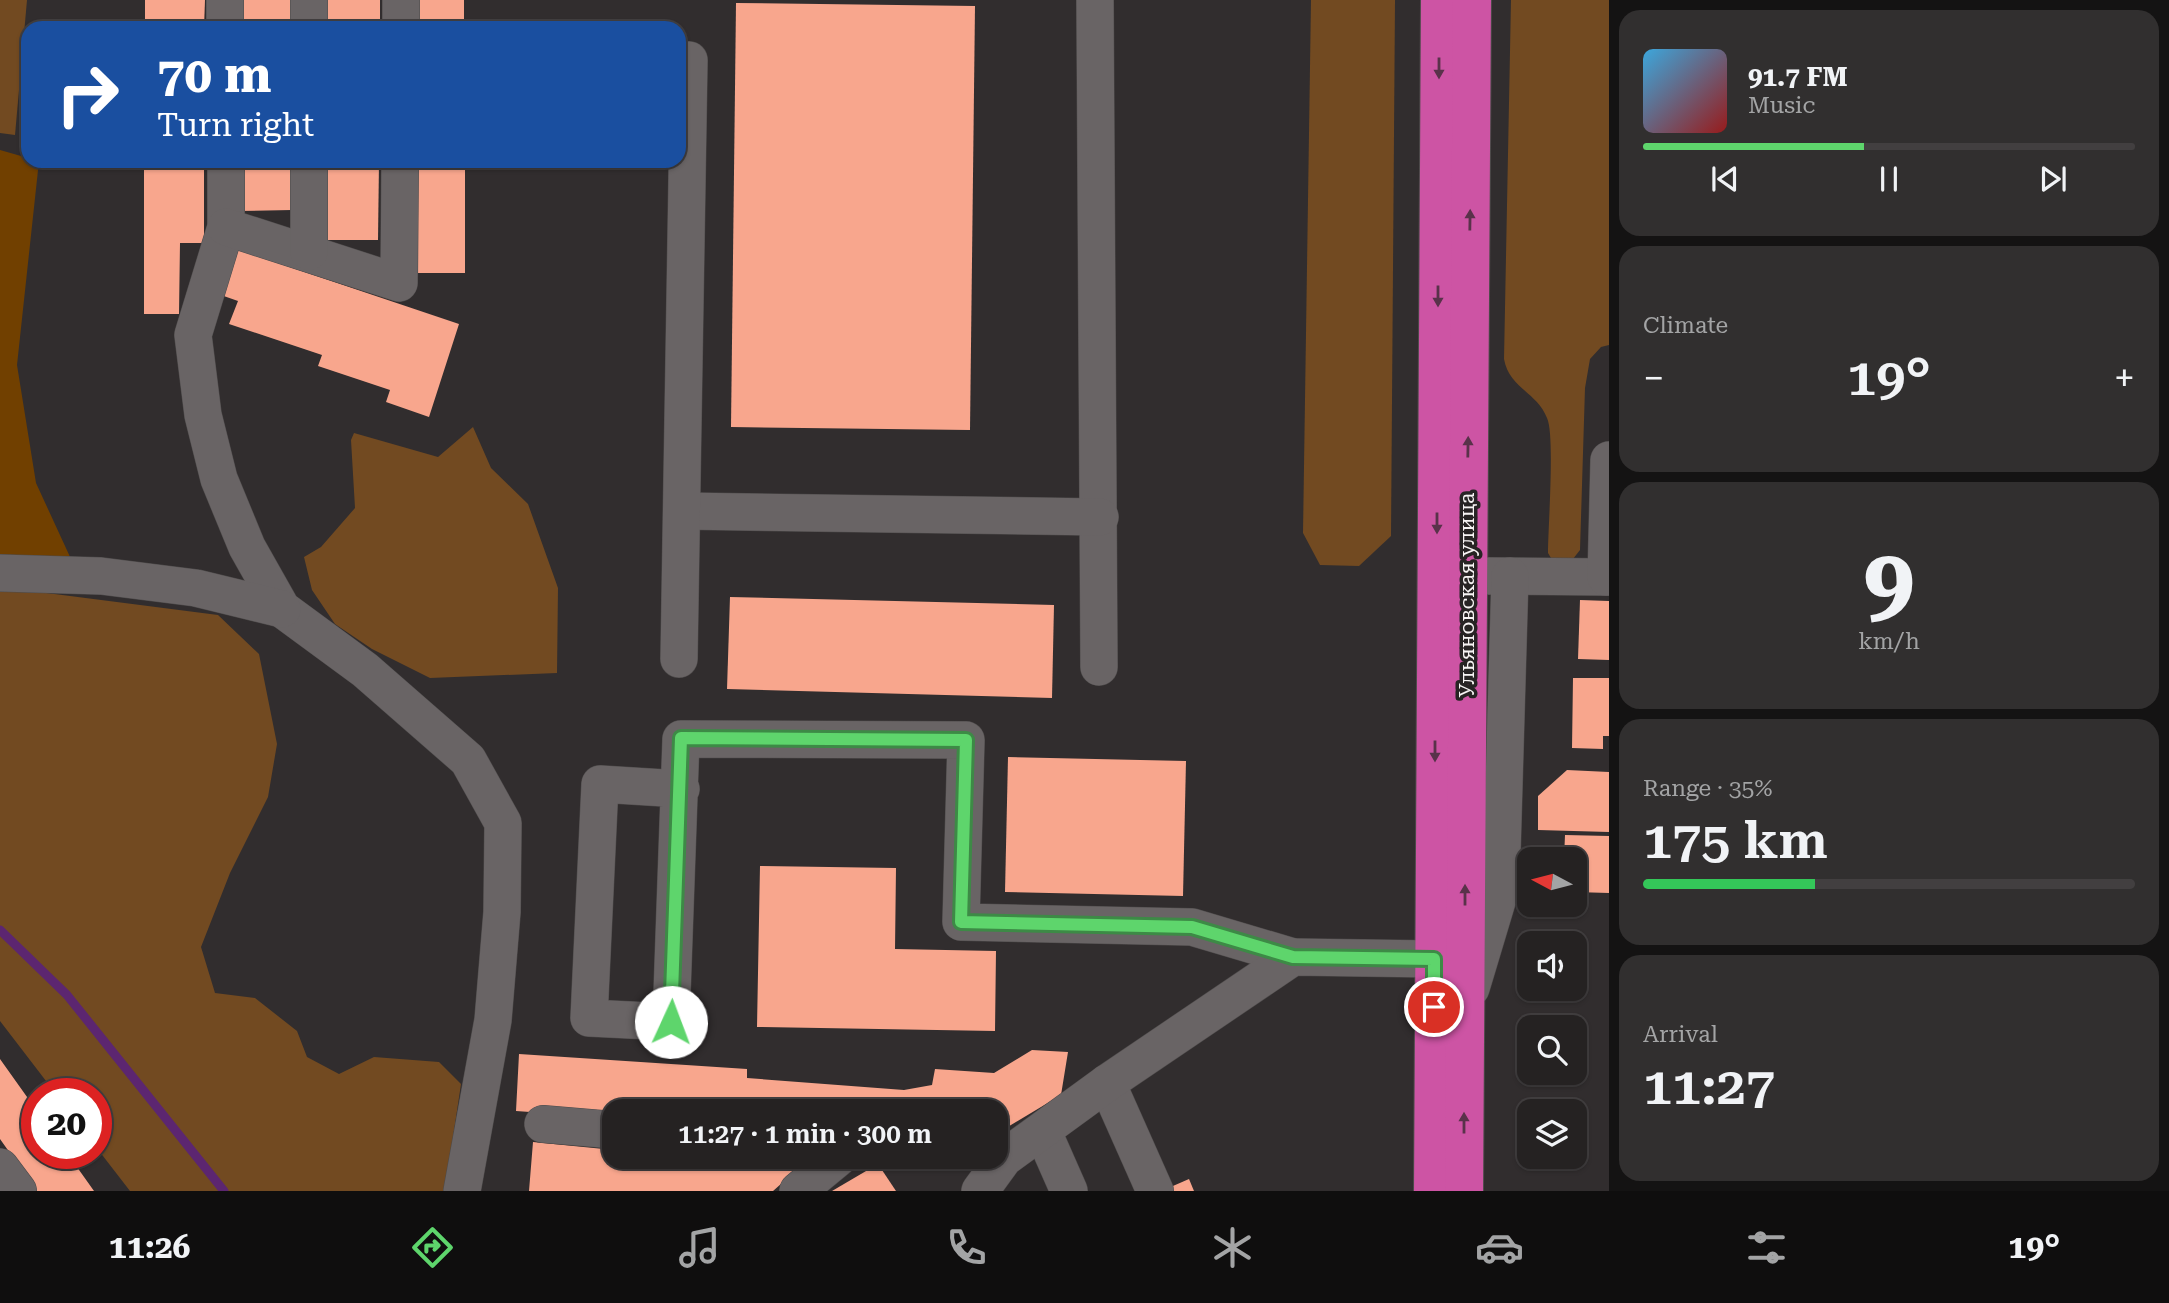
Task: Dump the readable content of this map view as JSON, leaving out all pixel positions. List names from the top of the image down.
{
  "streets": {
    "highway": ["Ульяновская улица"]
  },
  "north": "left",
  "page": {
    "turn": ["70 m", "Turn right"],
    "song": ["91.7 FM", "Music"],
    "tile": [
      "Climate",
      ["9", "km/h"],
      ["Range · 35%", "175 km"],
      ["Arrival", "11:27"]
    ],
    "heat": ["−", "19°", "+"],
    "limit": "20",
    "trip": "11:27 · 1 min · 300 m",
    "tabs": ["11:26", "19°"]
  }
}
